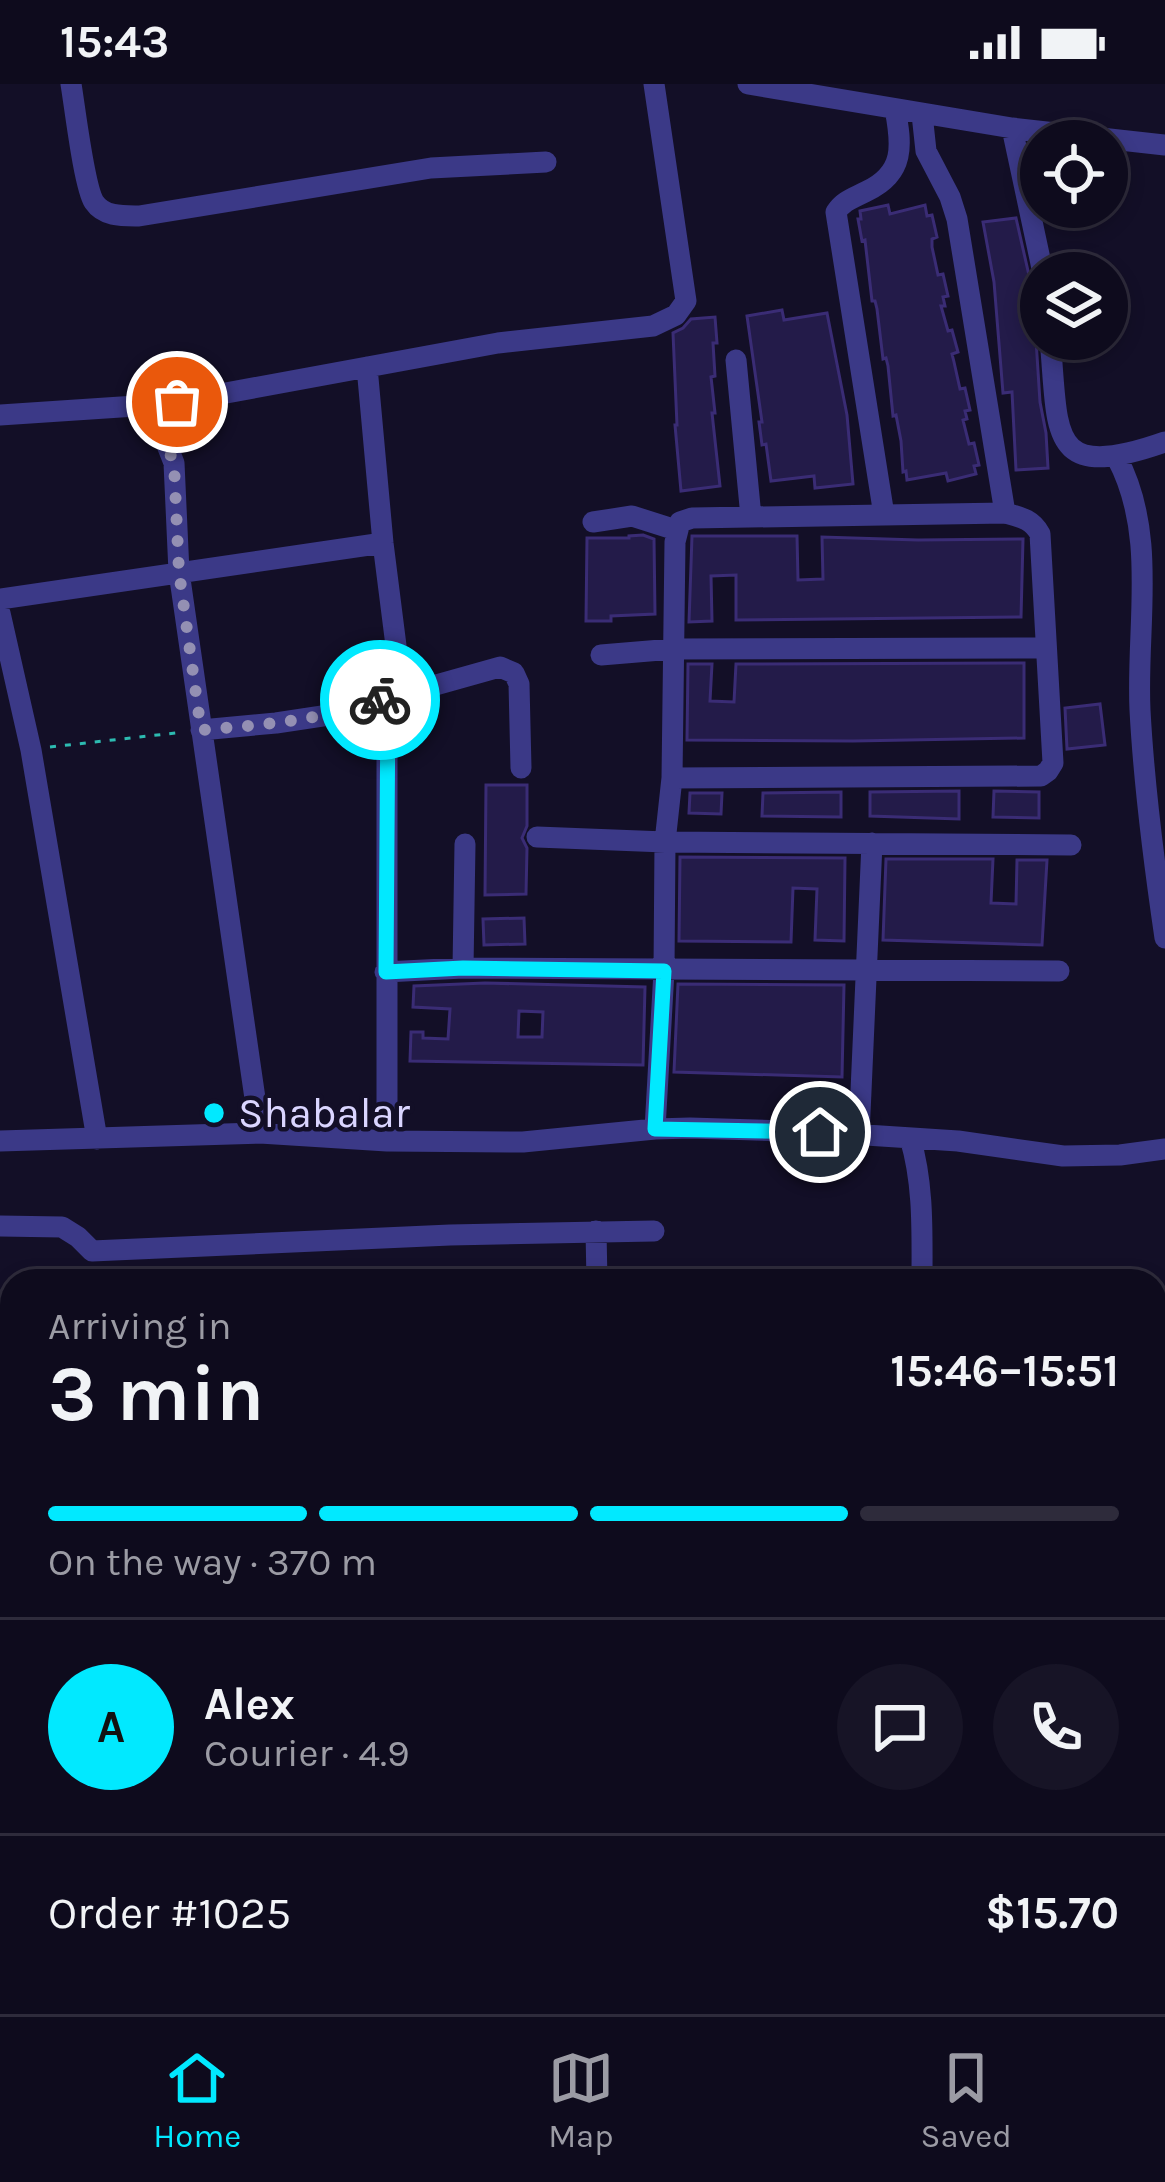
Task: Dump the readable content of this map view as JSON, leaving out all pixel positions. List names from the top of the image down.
{
  "places": ["Shabalar"],
  "page": {
    "status": "15:43",
    "heading": ["3 min", "Arriving in", "15:46–15:51"],
    "panel": [
      "Alex",
      "Courier · 4.9",
      "Order #1025",
      "$15.70"
    ],
    "bar": "On the way · 370 m",
    "round": "A",
    "tabs": ["Home", "Map", "Saved"]
  }
}
